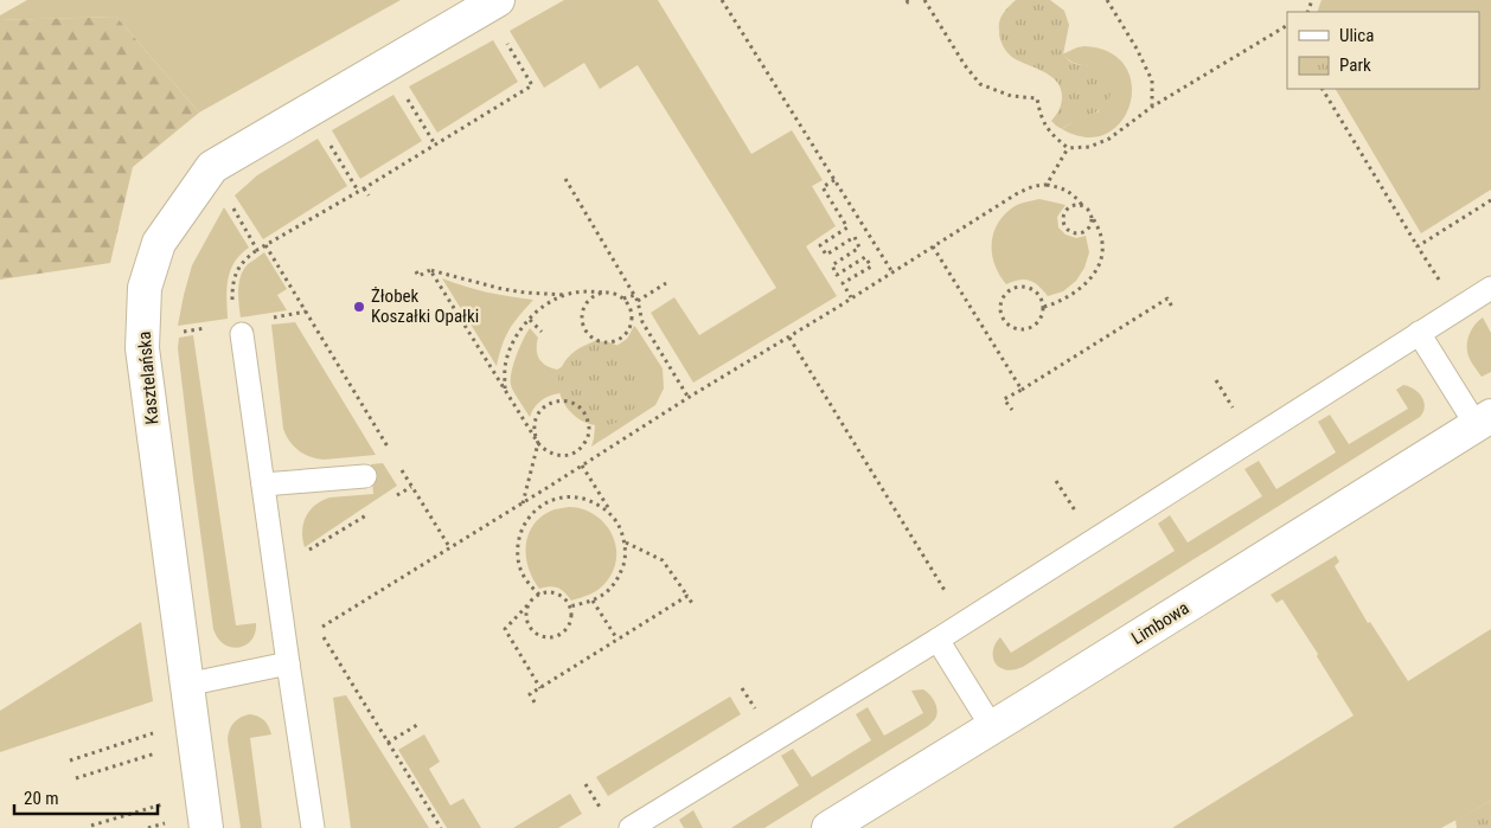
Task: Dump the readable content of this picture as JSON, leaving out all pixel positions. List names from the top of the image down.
{
  "streets": {
    "street": ["Kasztelańska", "Limbowa"]
  },
  "places": ["Żłobek Koszałki Opałki"],
  "legend": ["Ulica", "Park"],
  "scale_bar": "20 m"
}
